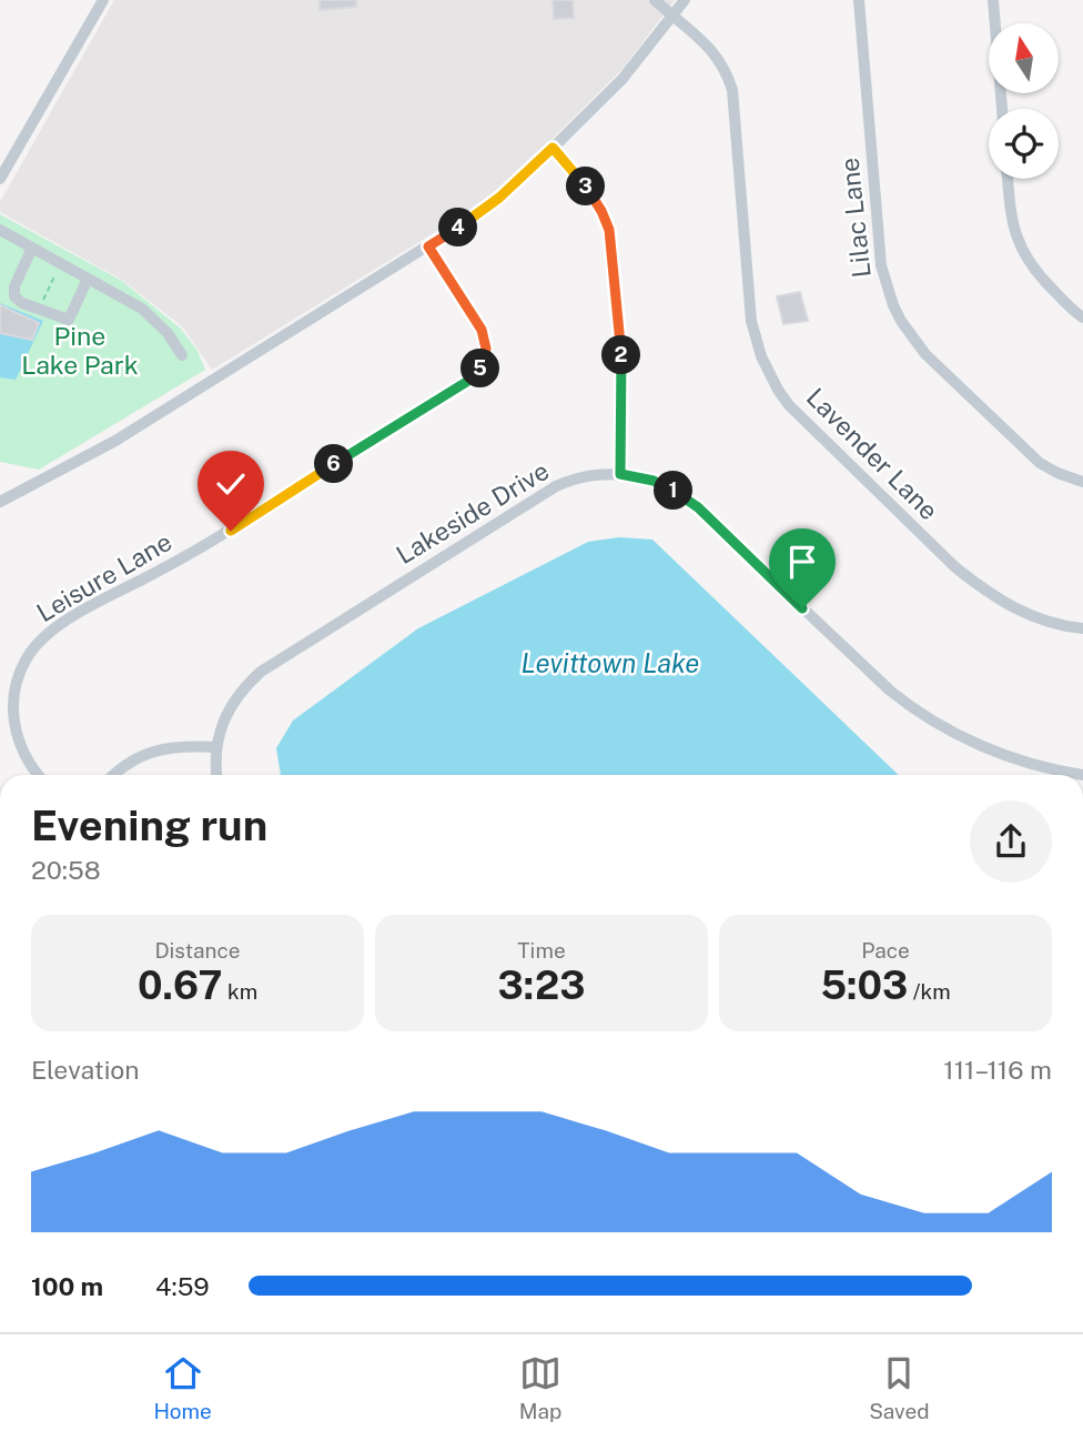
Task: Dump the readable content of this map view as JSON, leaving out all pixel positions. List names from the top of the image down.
{
  "streets": {
    "street": [
      "Lilac Lane",
      "Lavender Lane",
      "Lakeside Drive",
      "Leisure Lane"
    ]
  },
  "water": ["Levittown Lake"],
  "parks": ["Pine Lake Park"],
  "north": "top",
  "page": {
    "pins": [
      "3",
      "4",
      "2",
      "5",
      "6",
      "1"
    ],
    "heading": ["Evening run", "20:58"],
    "stats": [
      ["Distance", "0.67 km"],
      ["Time", "3:23"],
      ["Pace", "5:03 /km"]
    ],
    "chart": ["Elevation", "111–116 m"],
    "list": [
      {
        "name": "100 m",
        "note": "4:59"
      }
    ],
    "tabs": ["Home", "Map", "Saved"]
  }
}
